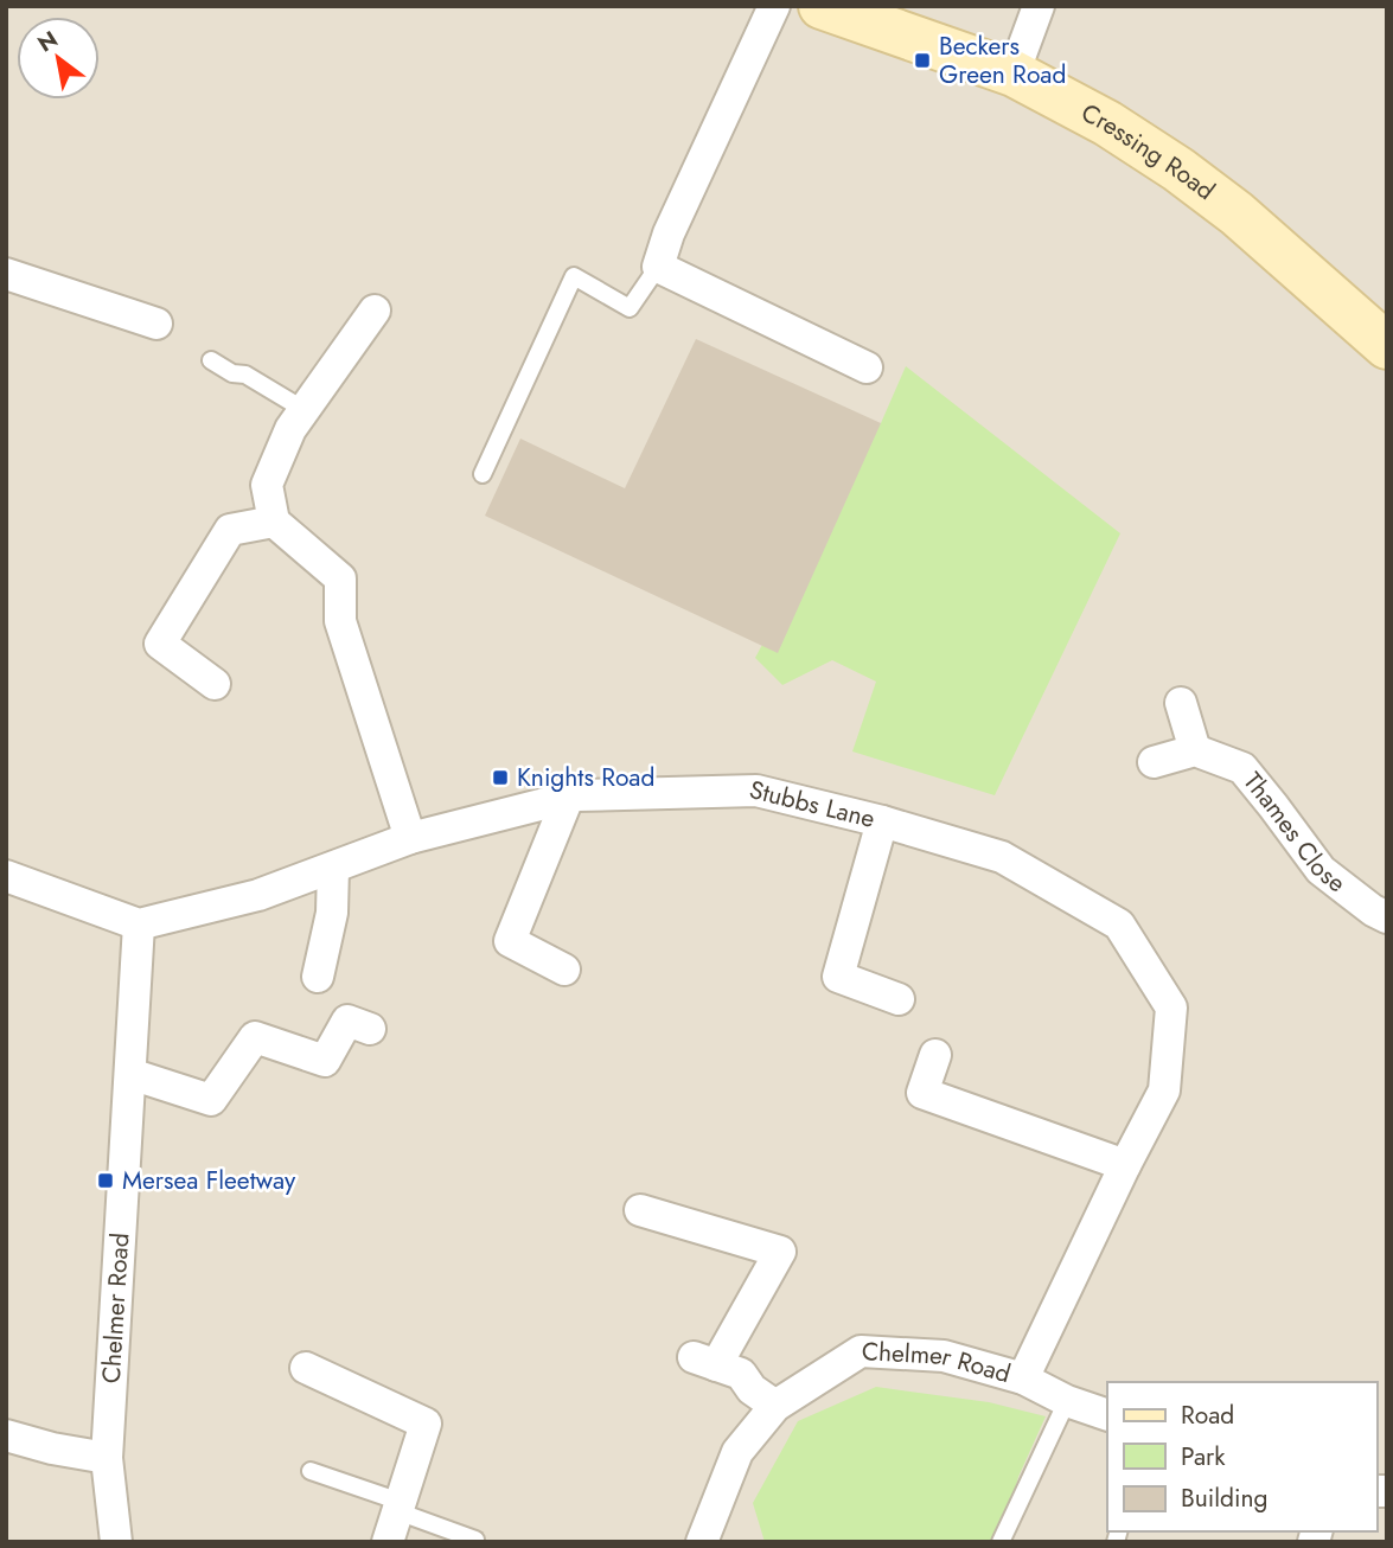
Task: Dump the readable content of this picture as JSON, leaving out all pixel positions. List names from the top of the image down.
{
  "streets": {
    "street": [
      "Cressing Road",
      "Stubbs Lane",
      "Thames Close",
      "Chelmer Road"
    ]
  },
  "crossings": [
    ["Stubbs Lane", "Chelmer Road"]
  ],
  "places": {
    "transit": ["Beckers Green Road", "Knights Road", "Mersea Fleetway"]
  },
  "legend": ["Road", "Park", "Building"],
  "north": "top left"
}
